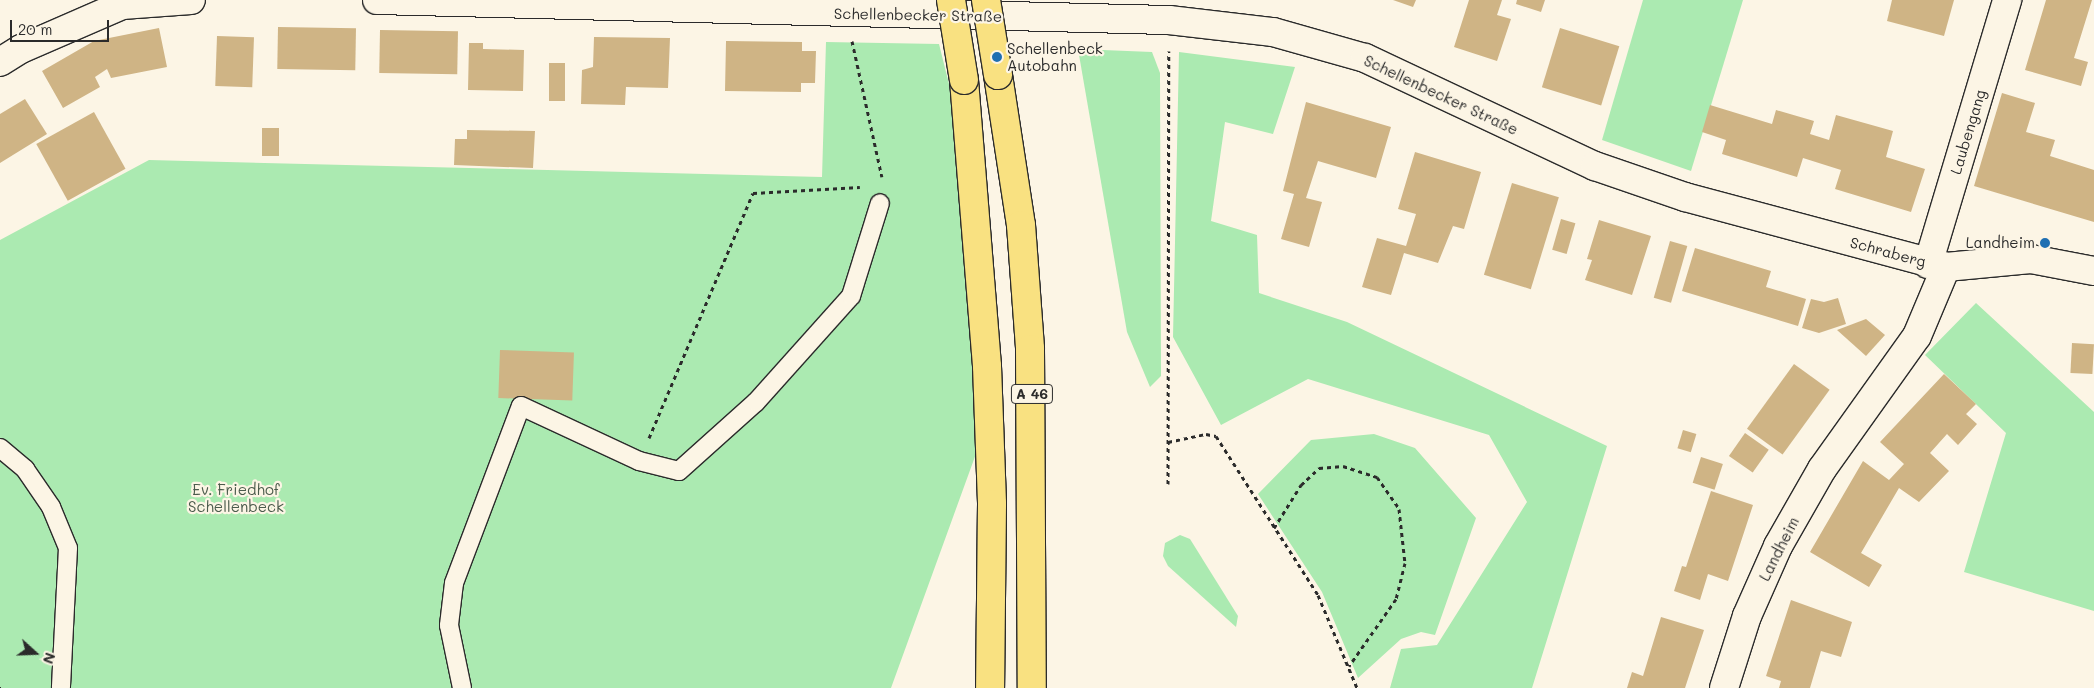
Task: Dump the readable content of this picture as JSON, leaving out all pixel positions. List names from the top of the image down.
{
  "streets": {
    "highway": ["A 46"],
    "street": [
      "Schellenbecker Straße",
      "Laubengang",
      "Schraberg",
      "Landheim"
    ]
  },
  "crossings": [
    ["Schellenbecker Straße", "Schraberg"],
    ["Laubengang", "Schraberg"],
    ["Laubengang", "Landheim"],
    ["Schraberg", "Landheim"]
  ],
  "parks": ["Ev. Friedhof Schellenbeck"],
  "places": ["Schellenbeck Autobahn", "Landheim"],
  "scale_bar": "20 m",
  "north": "right"
}
